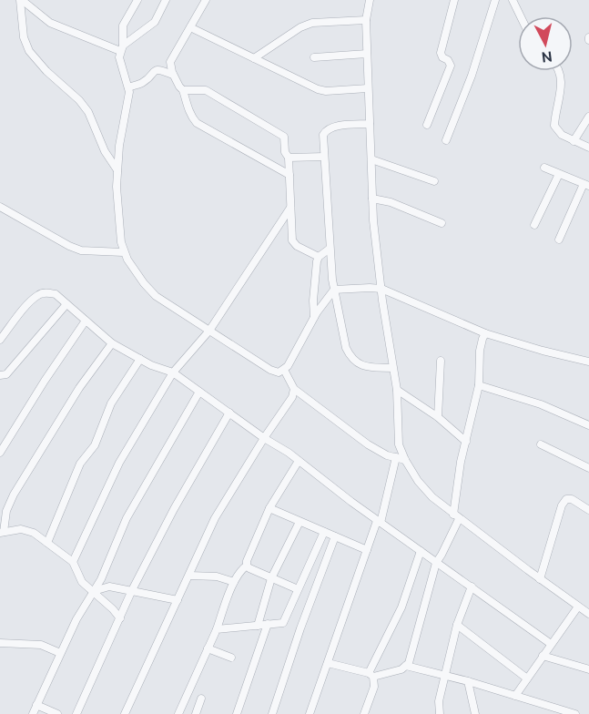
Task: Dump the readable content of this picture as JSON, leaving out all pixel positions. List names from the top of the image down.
{
  "north": "bottom"
}
